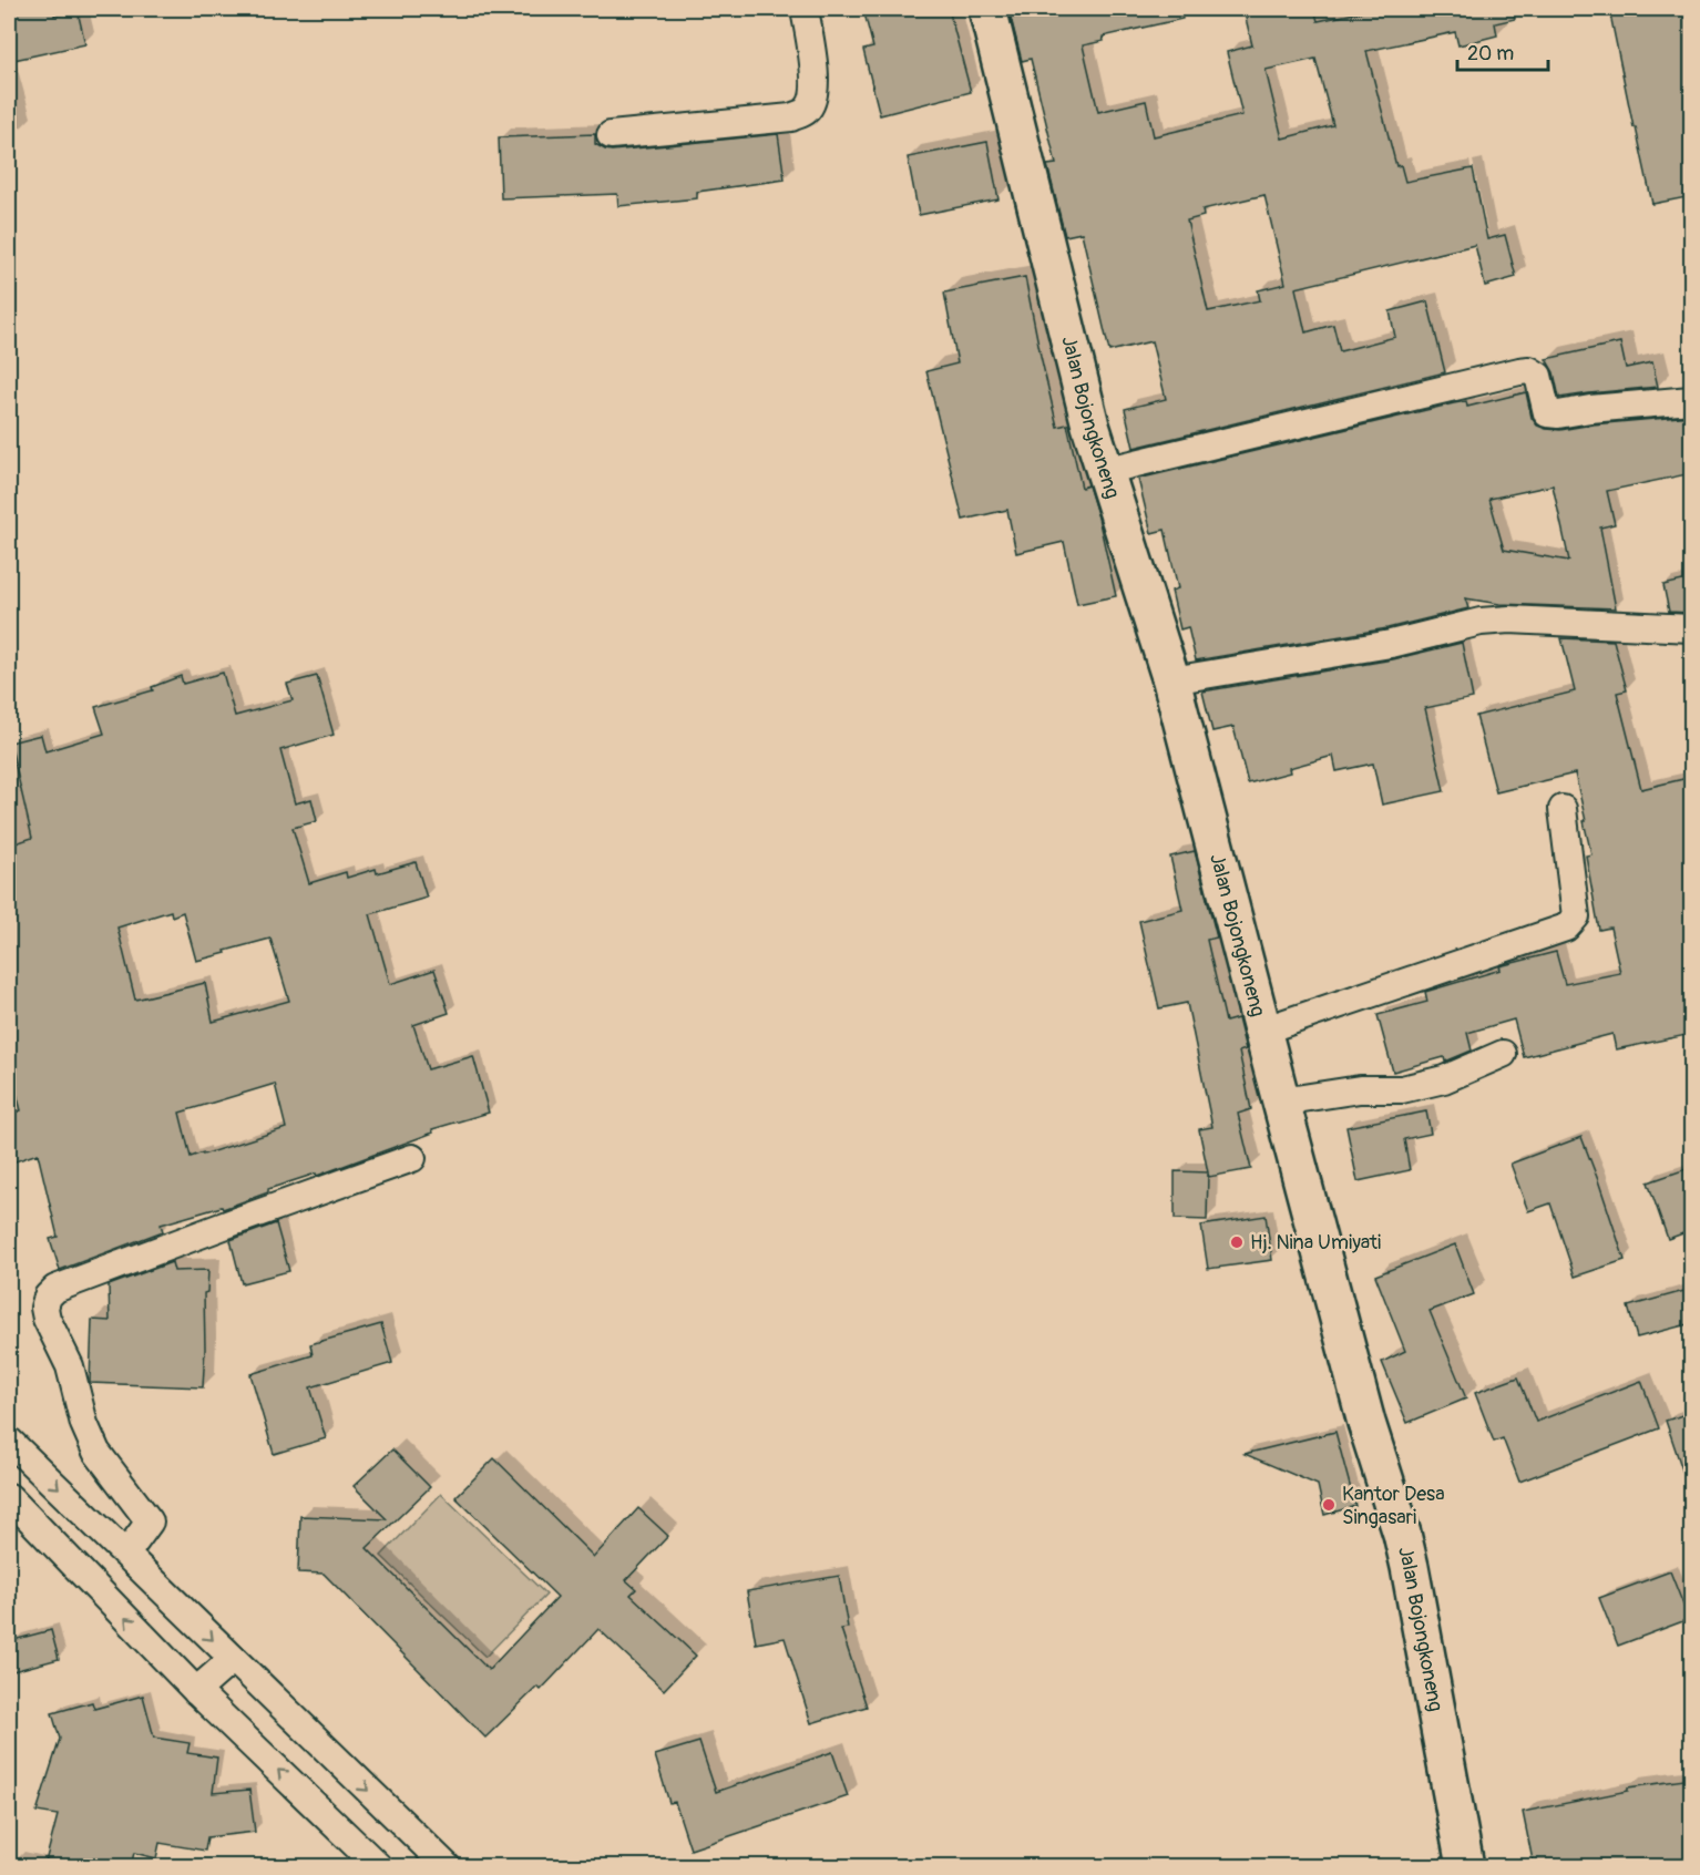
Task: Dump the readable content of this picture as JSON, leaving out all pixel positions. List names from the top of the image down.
{
  "streets": {
    "main road": ["Jalan Bojongkoneng"]
  },
  "places": ["Hj. Nina Umiyati", "Kantor Desa Singasari"],
  "scale_bar": "20 m"
}
